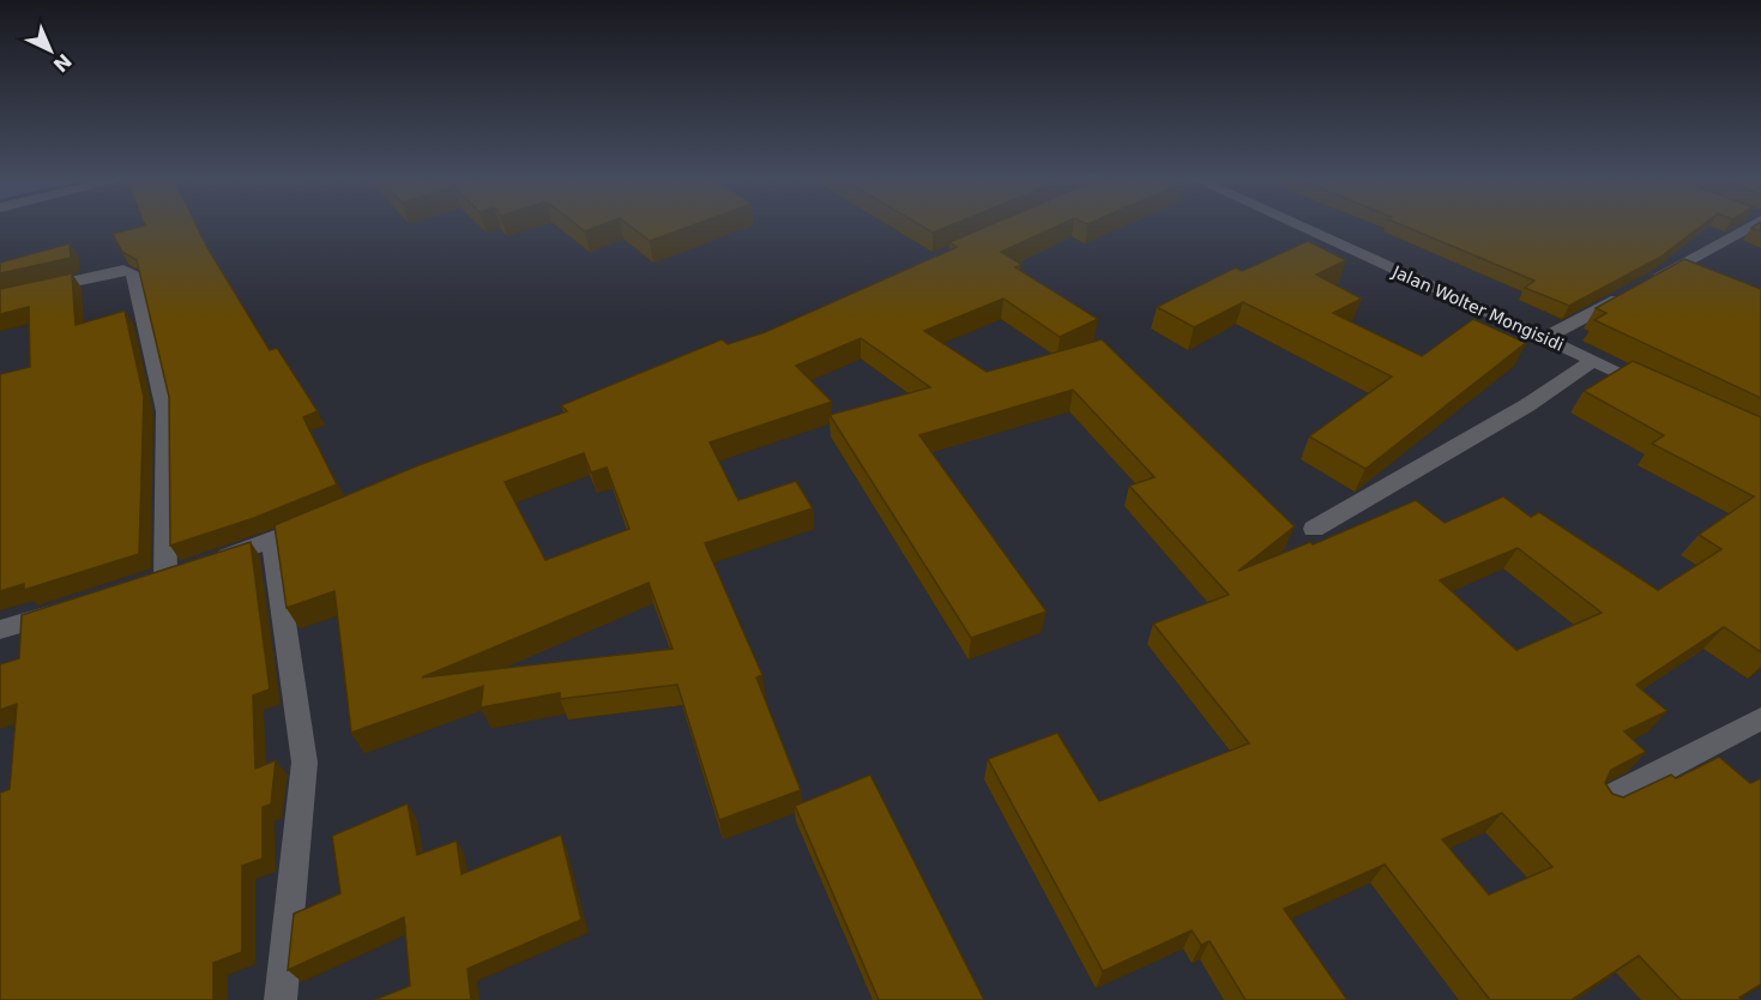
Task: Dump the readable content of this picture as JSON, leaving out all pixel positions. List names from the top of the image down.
{
  "streets": {
    "street": ["Jalan Wolter Mongisidi"]
  },
  "north": "bottom right"
}
